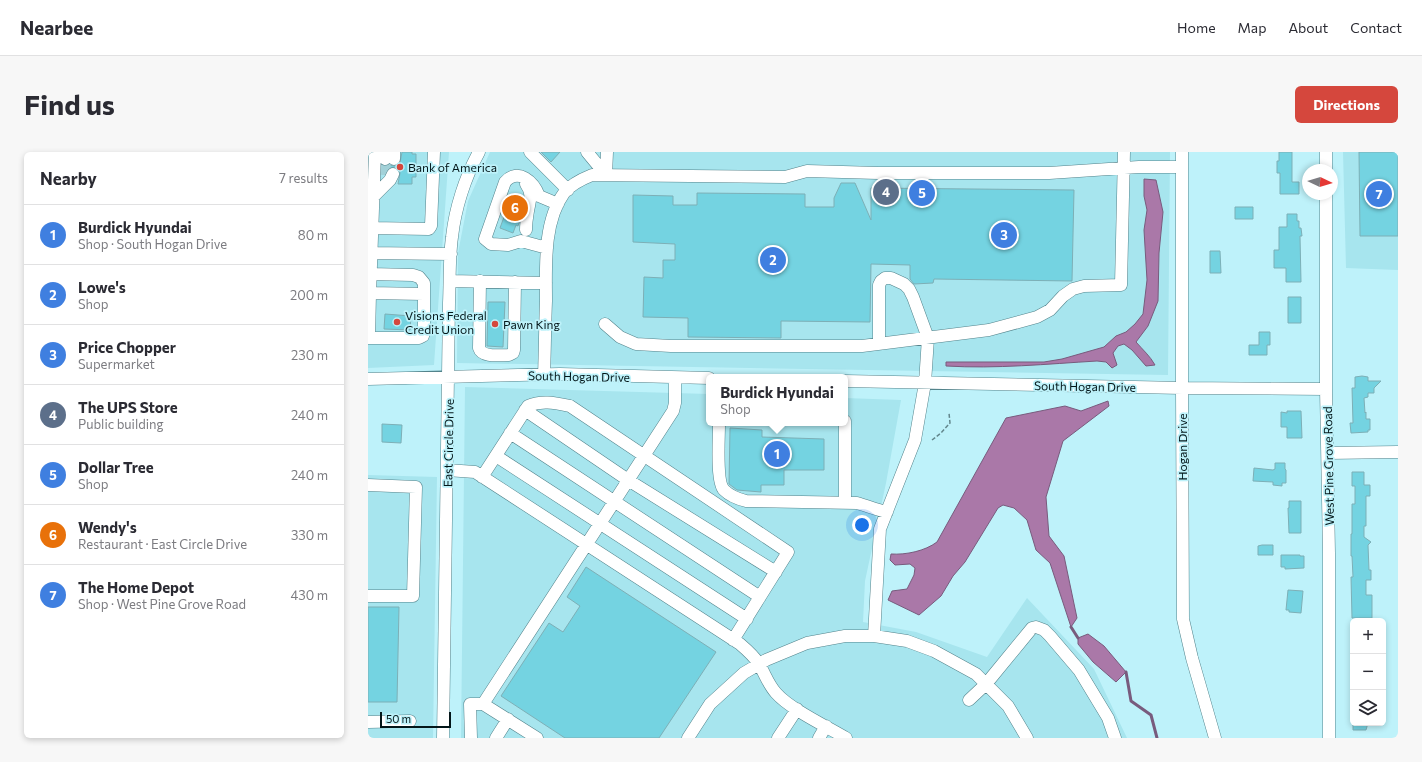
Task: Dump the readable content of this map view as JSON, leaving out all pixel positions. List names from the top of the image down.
{
  "streets": {
    "street": [
      "South Hogan Drive",
      "East Circle Drive",
      "Hogan Drive",
      "West Pine Grove Road"
    ]
  },
  "crossings": [
    ["South Hogan Drive", "East Circle Drive"],
    ["South Hogan Drive", "Hogan Drive"],
    ["South Hogan Drive", "West Pine Grove Road"]
  ],
  "places": ["Bank of America", "Visions Federal Credit Union", "Pawn King"],
  "scale_bar": "50 m",
  "north": "right",
  "page": {
    "header": "Nearbee",
    "nav": [
      "Home",
      "Map",
      "About",
      "Contact"
    ],
    "buttons": "Directions",
    "title": "Find us",
    "heading": ["Nearby", "7 results"],
    "pins": [
      "4",
      "5",
      "7",
      "6",
      "3",
      "2",
      "1"
    ],
    "list": [
      {
        "mark": "1",
        "name": "Burdick Hyundai",
        "note": "Shop · South Hogan Drive",
        "value": "80 m"
      },
      {
        "mark": "2",
        "name": "Lowe's",
        "note": "Shop",
        "value": "200 m"
      },
      {
        "mark": "3",
        "name": "Price Chopper",
        "note": "Supermarket",
        "value": "230 m"
      },
      {
        "mark": "4",
        "name": "The UPS Store",
        "note": "Public building",
        "value": "240 m"
      },
      {
        "mark": "5",
        "name": "Dollar Tree",
        "note": "Shop",
        "value": "240 m"
      },
      {
        "mark": "6",
        "name": "Wendy's",
        "note": "Restaurant · East Circle Drive",
        "value": "330 m"
      },
      {
        "mark": "7",
        "name": "The Home Depot",
        "note": "Shop · West Pine Grove Road",
        "value": "430 m"
      }
    ],
    "popup": ["Burdick Hyundai", "Shop"],
    "map_buttons": ["+", "−"],
    "scale": "50 m"
  }
}
